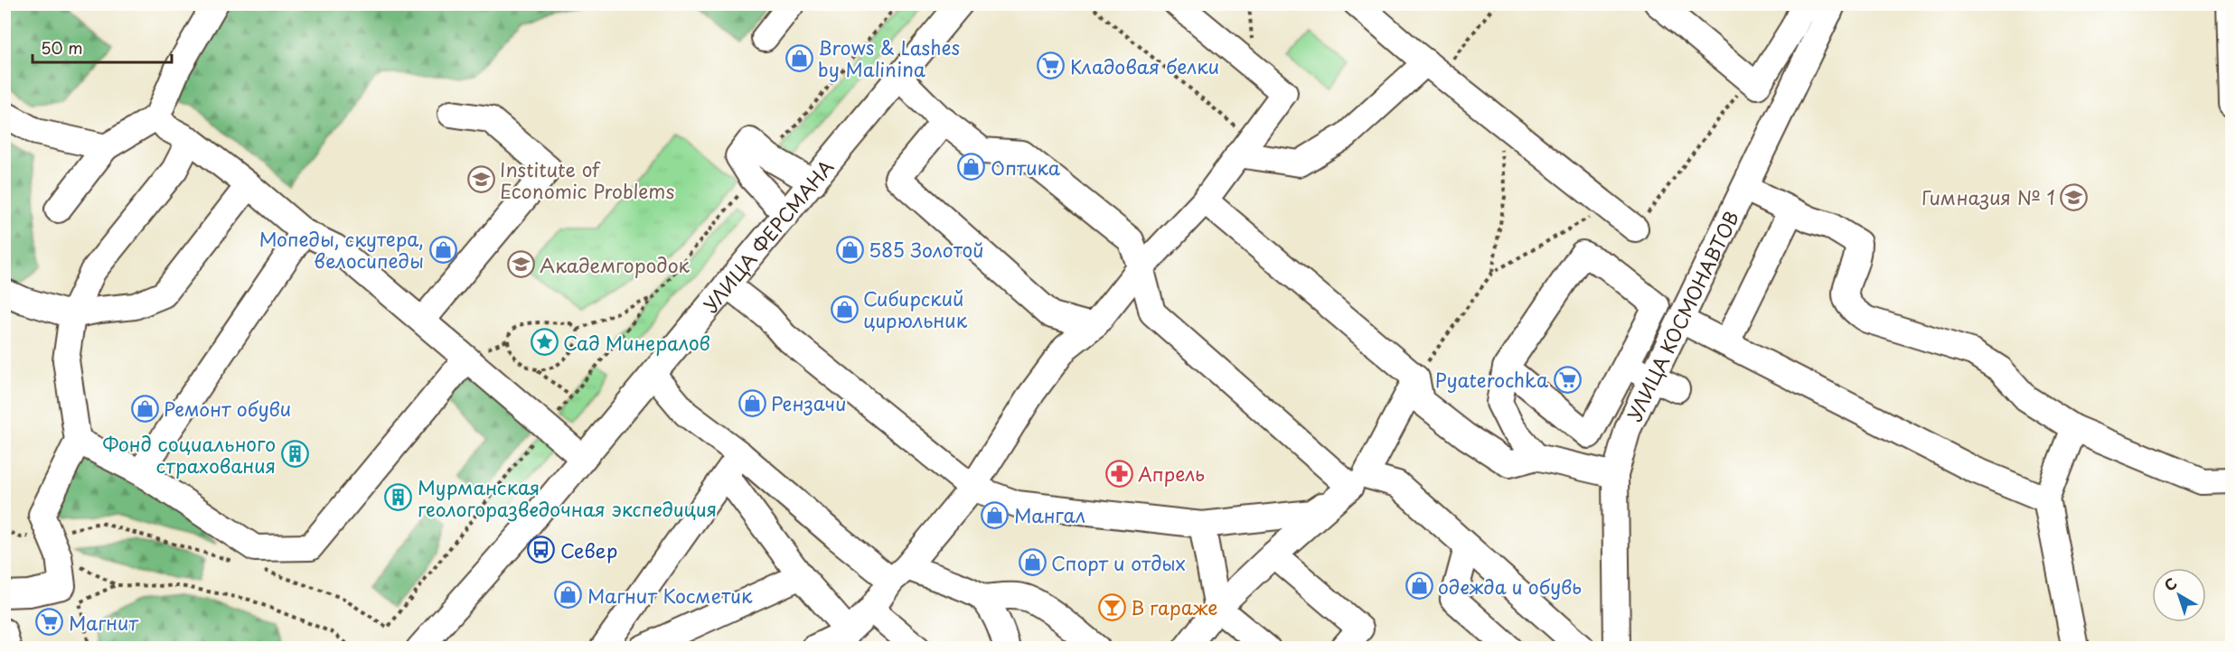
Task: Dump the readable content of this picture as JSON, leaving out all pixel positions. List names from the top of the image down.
{
  "streets": {
    "street": ["УЛИЦА ФЕРСМАНА", "УЛИЦА КОСМОНАВТОВ"]
  },
  "places": {
    "shop": [
      "Brows & Lashes by Malinina",
      "Оптика",
      "Мопеды, скутера, велосипеды",
      "585 Золотой",
      "Сибирский цирюльник",
      "Рензачи",
      "Ремонт обуви",
      "Мангал",
      "Спорт и отдых",
      "одежда и обувь",
      "Магнит Косметик"
    ],
    "supermarket": ["Кладовая белки", "Pyaterochka", "Магнит"],
    "school or university": ["Institute of Economic Problems", "Гимназия № 1", "Академгородок"],
    "place": ["Сад Минералов"],
    "building": ["Фонд социального страхования", "Мурманская геологоразведочная экспедиция"],
    "pharmacy": ["Апрель"],
    "bus stop": ["Север"],
    "bar": ["В гараже"]
  },
  "scale_bar": "50 m",
  "north": "top left"
}
